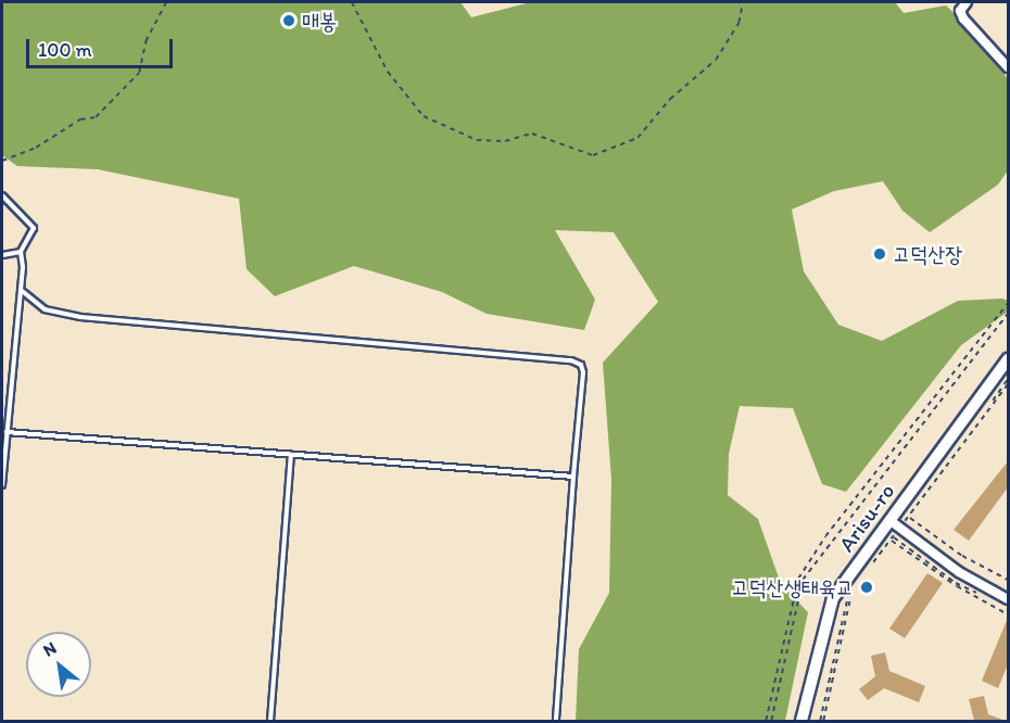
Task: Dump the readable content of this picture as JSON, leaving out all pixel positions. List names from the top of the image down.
{
  "streets": {
    "main road": ["Arisu-ro"]
  },
  "places": ["매봉", "고덕산장", "고덕산생태육교"],
  "scale_bar": "100 m",
  "north": "top left"
}
